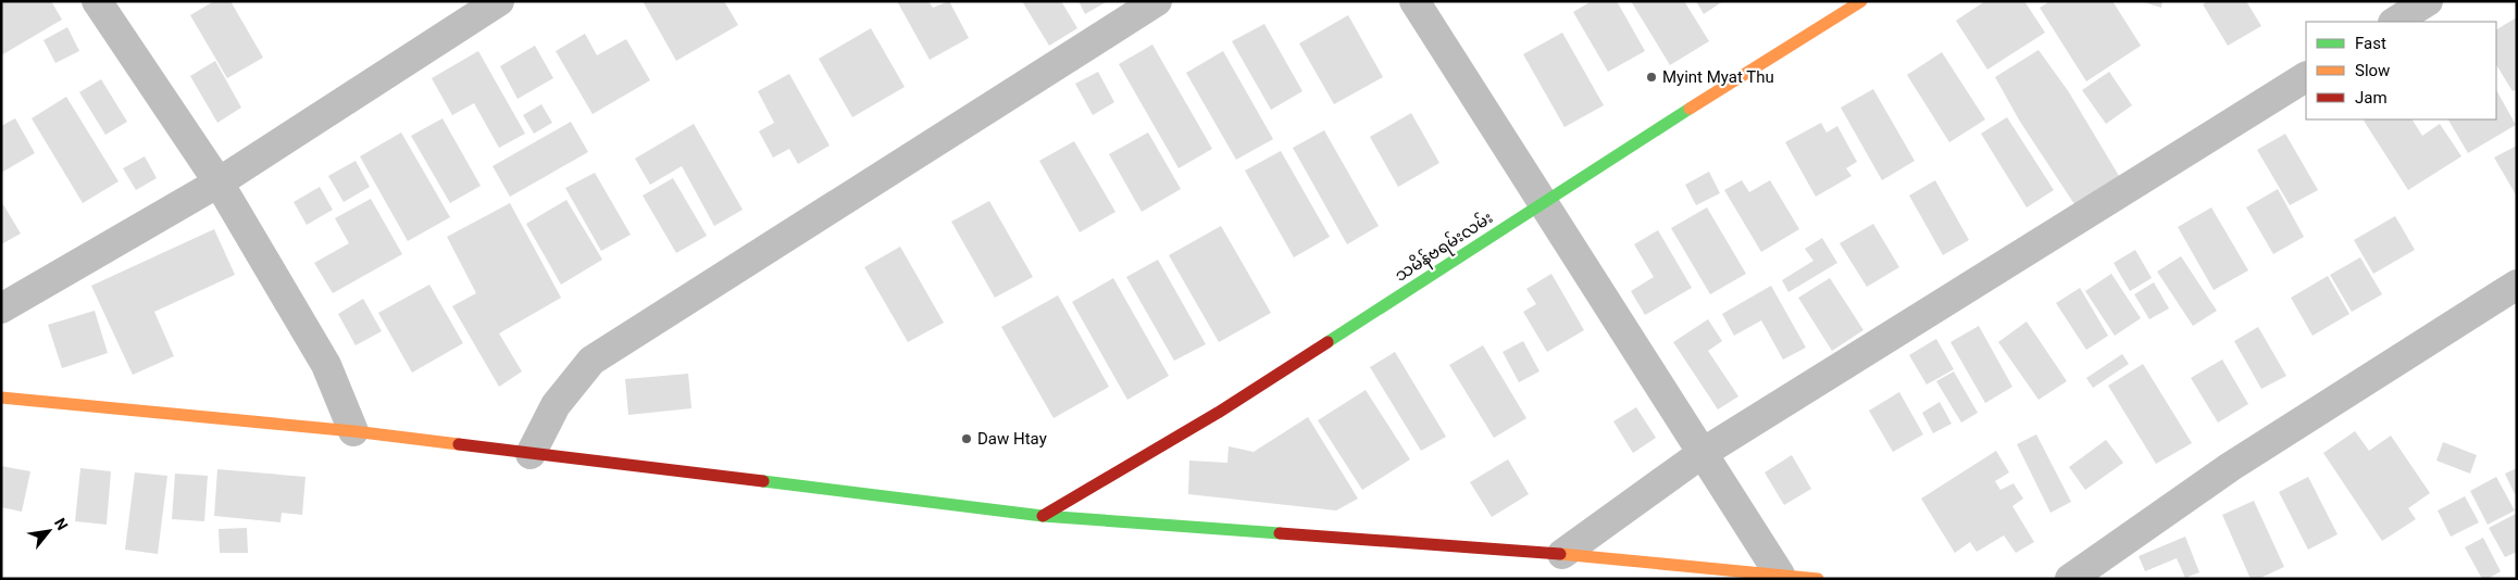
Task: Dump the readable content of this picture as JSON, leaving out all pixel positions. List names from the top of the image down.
{
  "streets": {
    "main road": ["သမိန်ဗရမ်းလမ်း"]
  },
  "places": ["Myint Myat Thu", "Daw Htay"],
  "legend": ["Fast", "Slow", "Jam"],
  "north": "top right"
}
